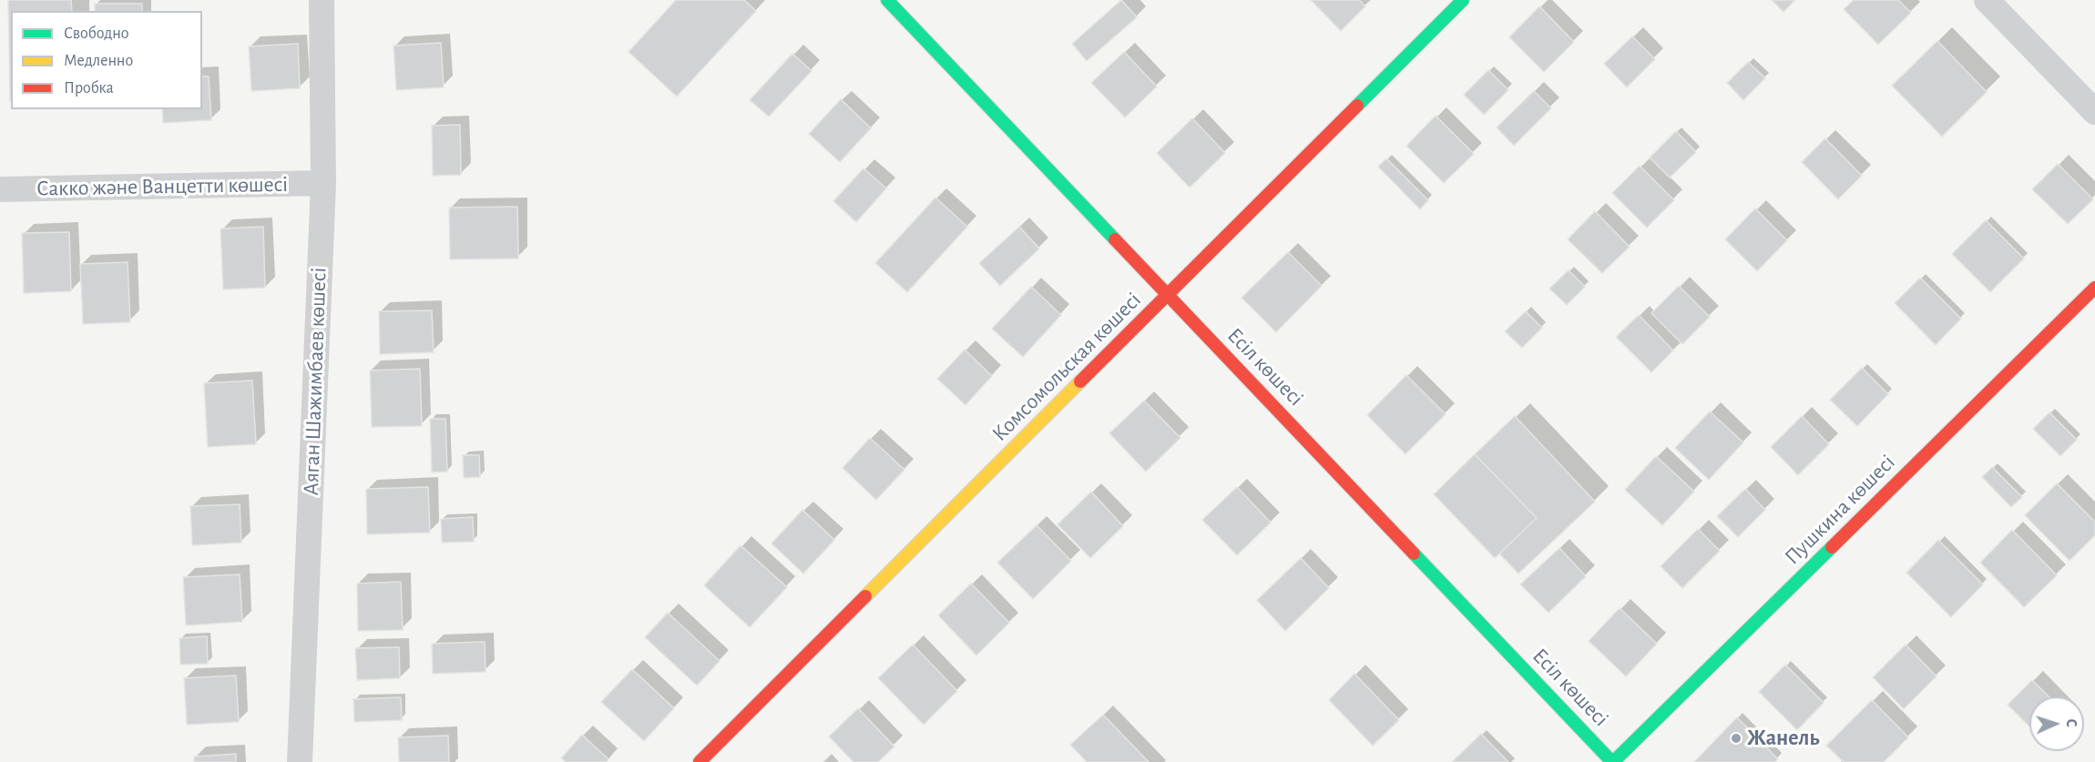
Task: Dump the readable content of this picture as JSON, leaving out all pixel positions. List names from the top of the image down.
{
  "streets": {
    "street": [
      "Сакко және Ванцетти көшесі",
      "Комсомольская көшесі",
      "Есіл көшесі",
      "Аяган Шажимбаев көшесі",
      "Пушкина көшесі"
    ]
  },
  "crossings": [
    ["Сакко және Ванцетти көшесі", "Аяган Шажимбаев көшесі"],
    ["Комсомольская көшесі", "Есіл көшесі"],
    ["Есіл көшесі", "Пушкина көшесі"]
  ],
  "places": ["Жанель"],
  "legend": ["Свободно", "Медленно", "Пробка"],
  "north": "right"
}
